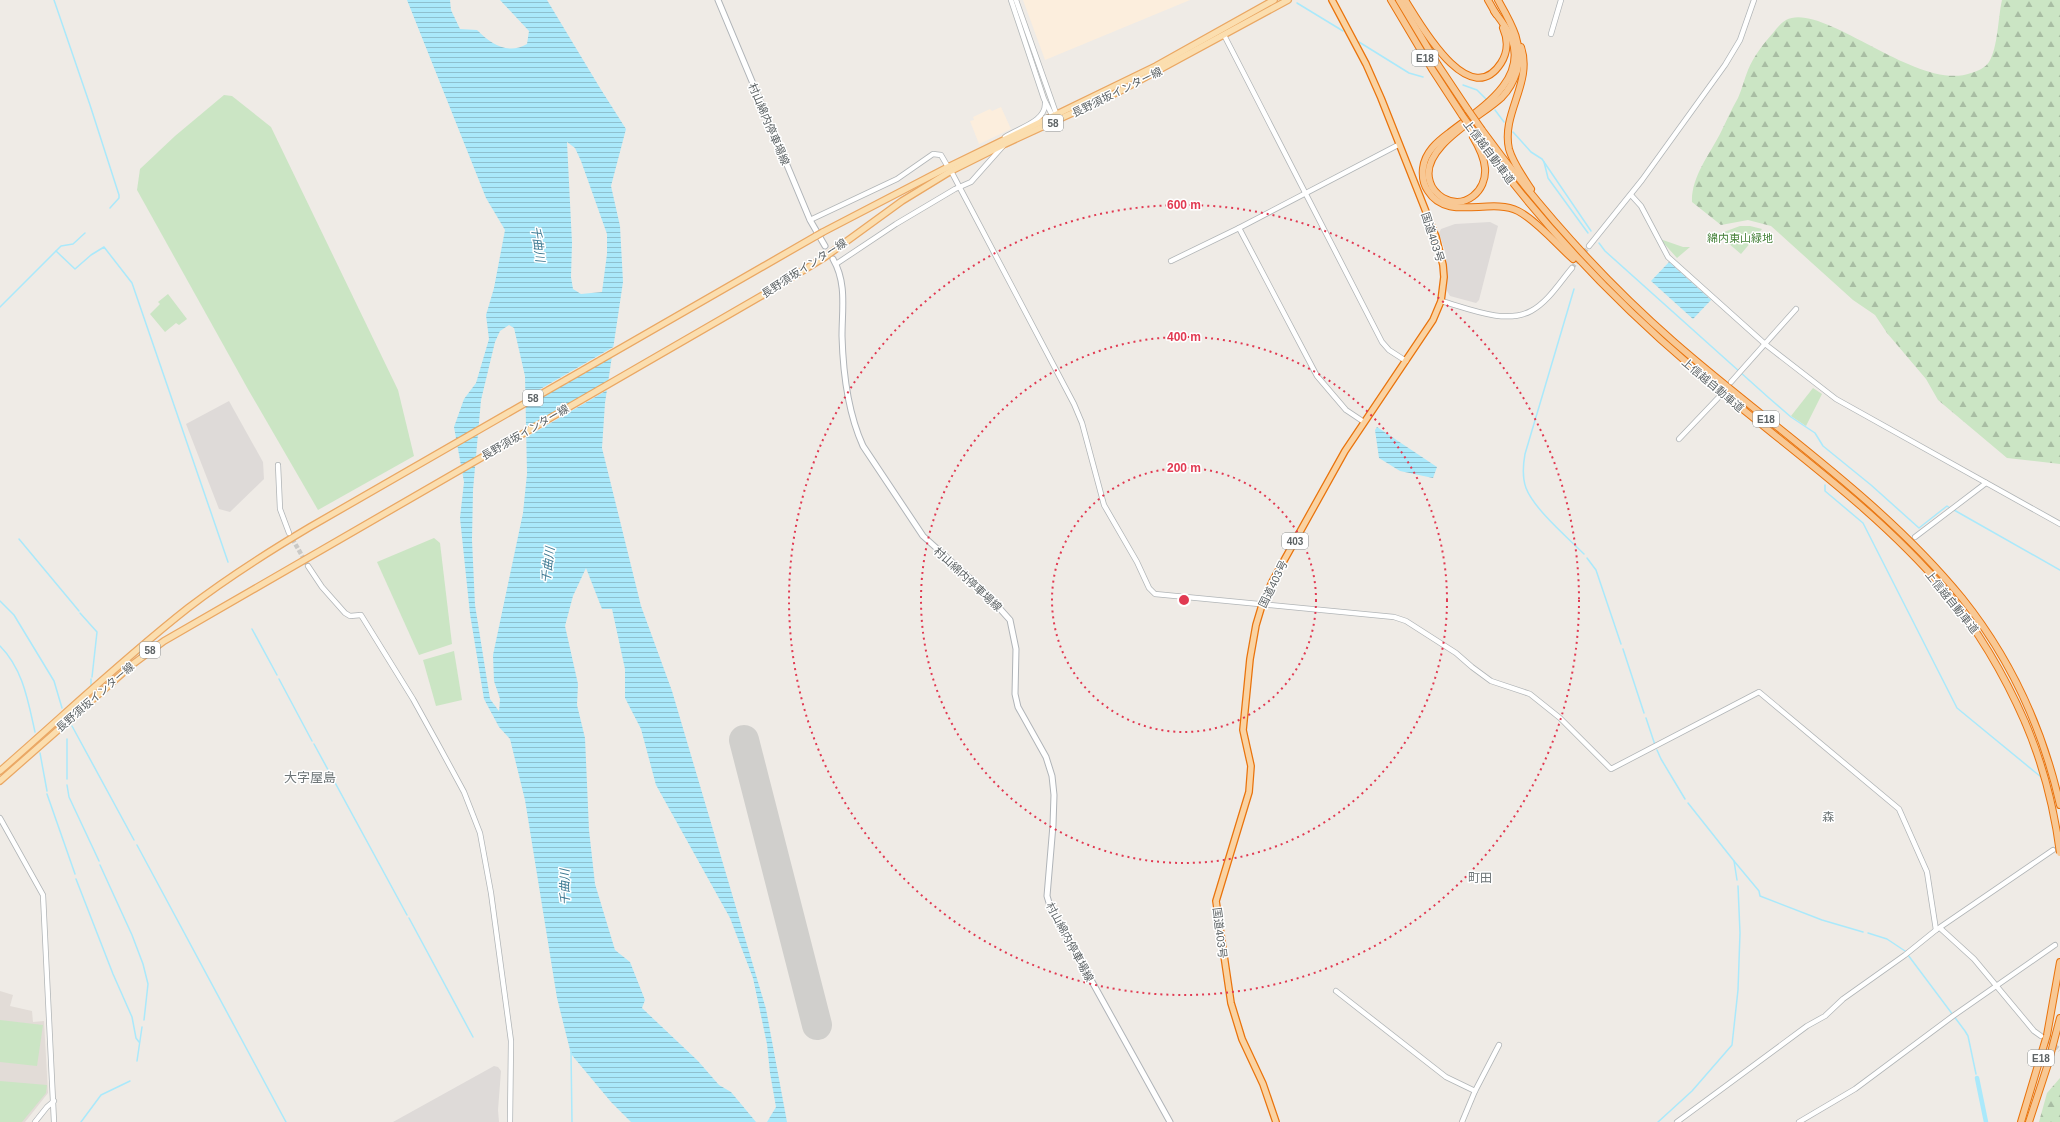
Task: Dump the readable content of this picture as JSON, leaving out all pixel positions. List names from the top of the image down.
{
  "streets": {
    "highway": [
      "E18",
      "上信越自動車道",
      "国道403号",
      "403"
    ],
    "main road": ["長野須坂インター線", "58", "村山綿内停車場線"]
  },
  "crossings": [
    ["E18", "上信越自動車道"]
  ],
  "districts": ["大字屋島", "森", "町田"],
  "water": ["千曲川"],
  "parks": ["綿内東山緑地"],
  "rings": ["600 m", "400 m", "200 m"]
}
